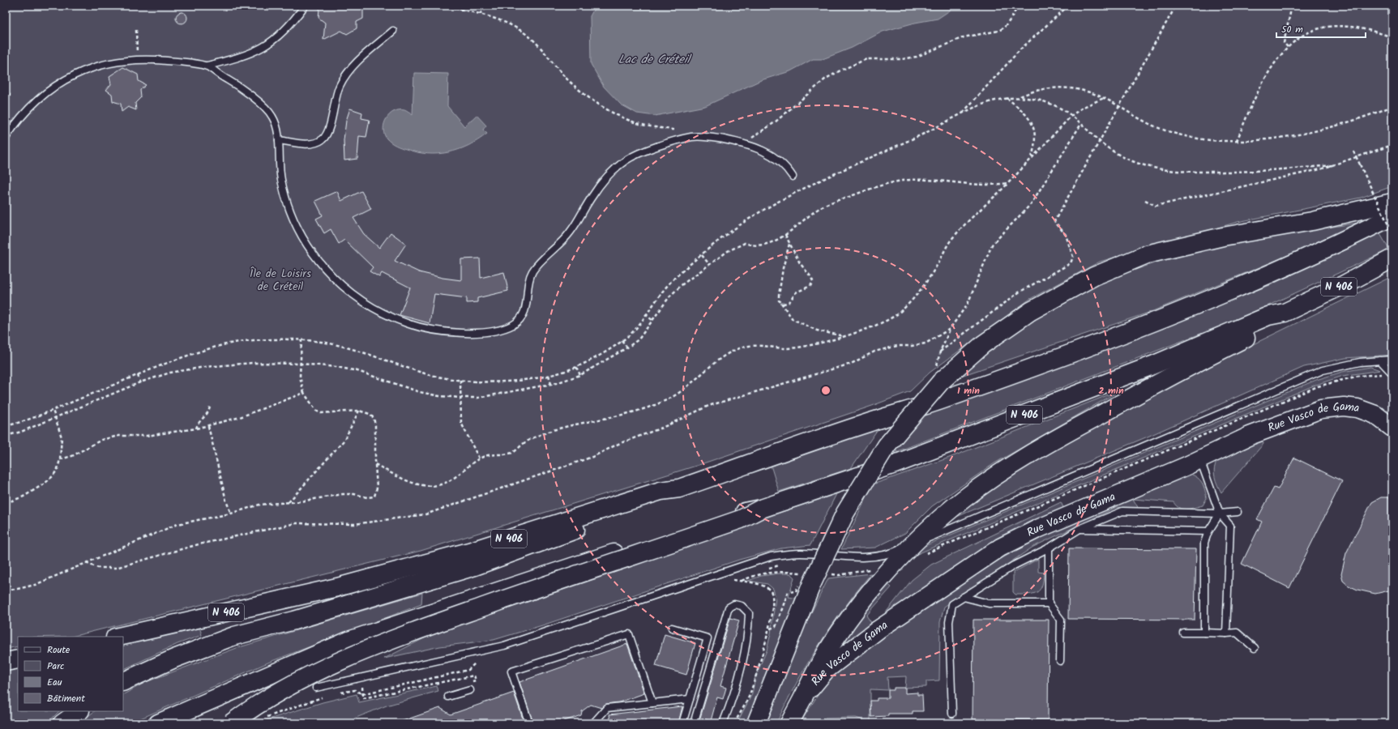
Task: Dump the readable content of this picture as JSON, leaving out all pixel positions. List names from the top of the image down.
{
  "streets": {
    "main road": ["N 406", "Rue Vasco de Gama"]
  },
  "water": ["Lac de Créteil"],
  "parks": ["Île de Loisirs de Créteil"],
  "legend": [
    "Route",
    "Parc",
    "Eau",
    "Bâtiment"
  ],
  "scale_bar": "50 m",
  "rings": ["1 min", "2 min"]
}
